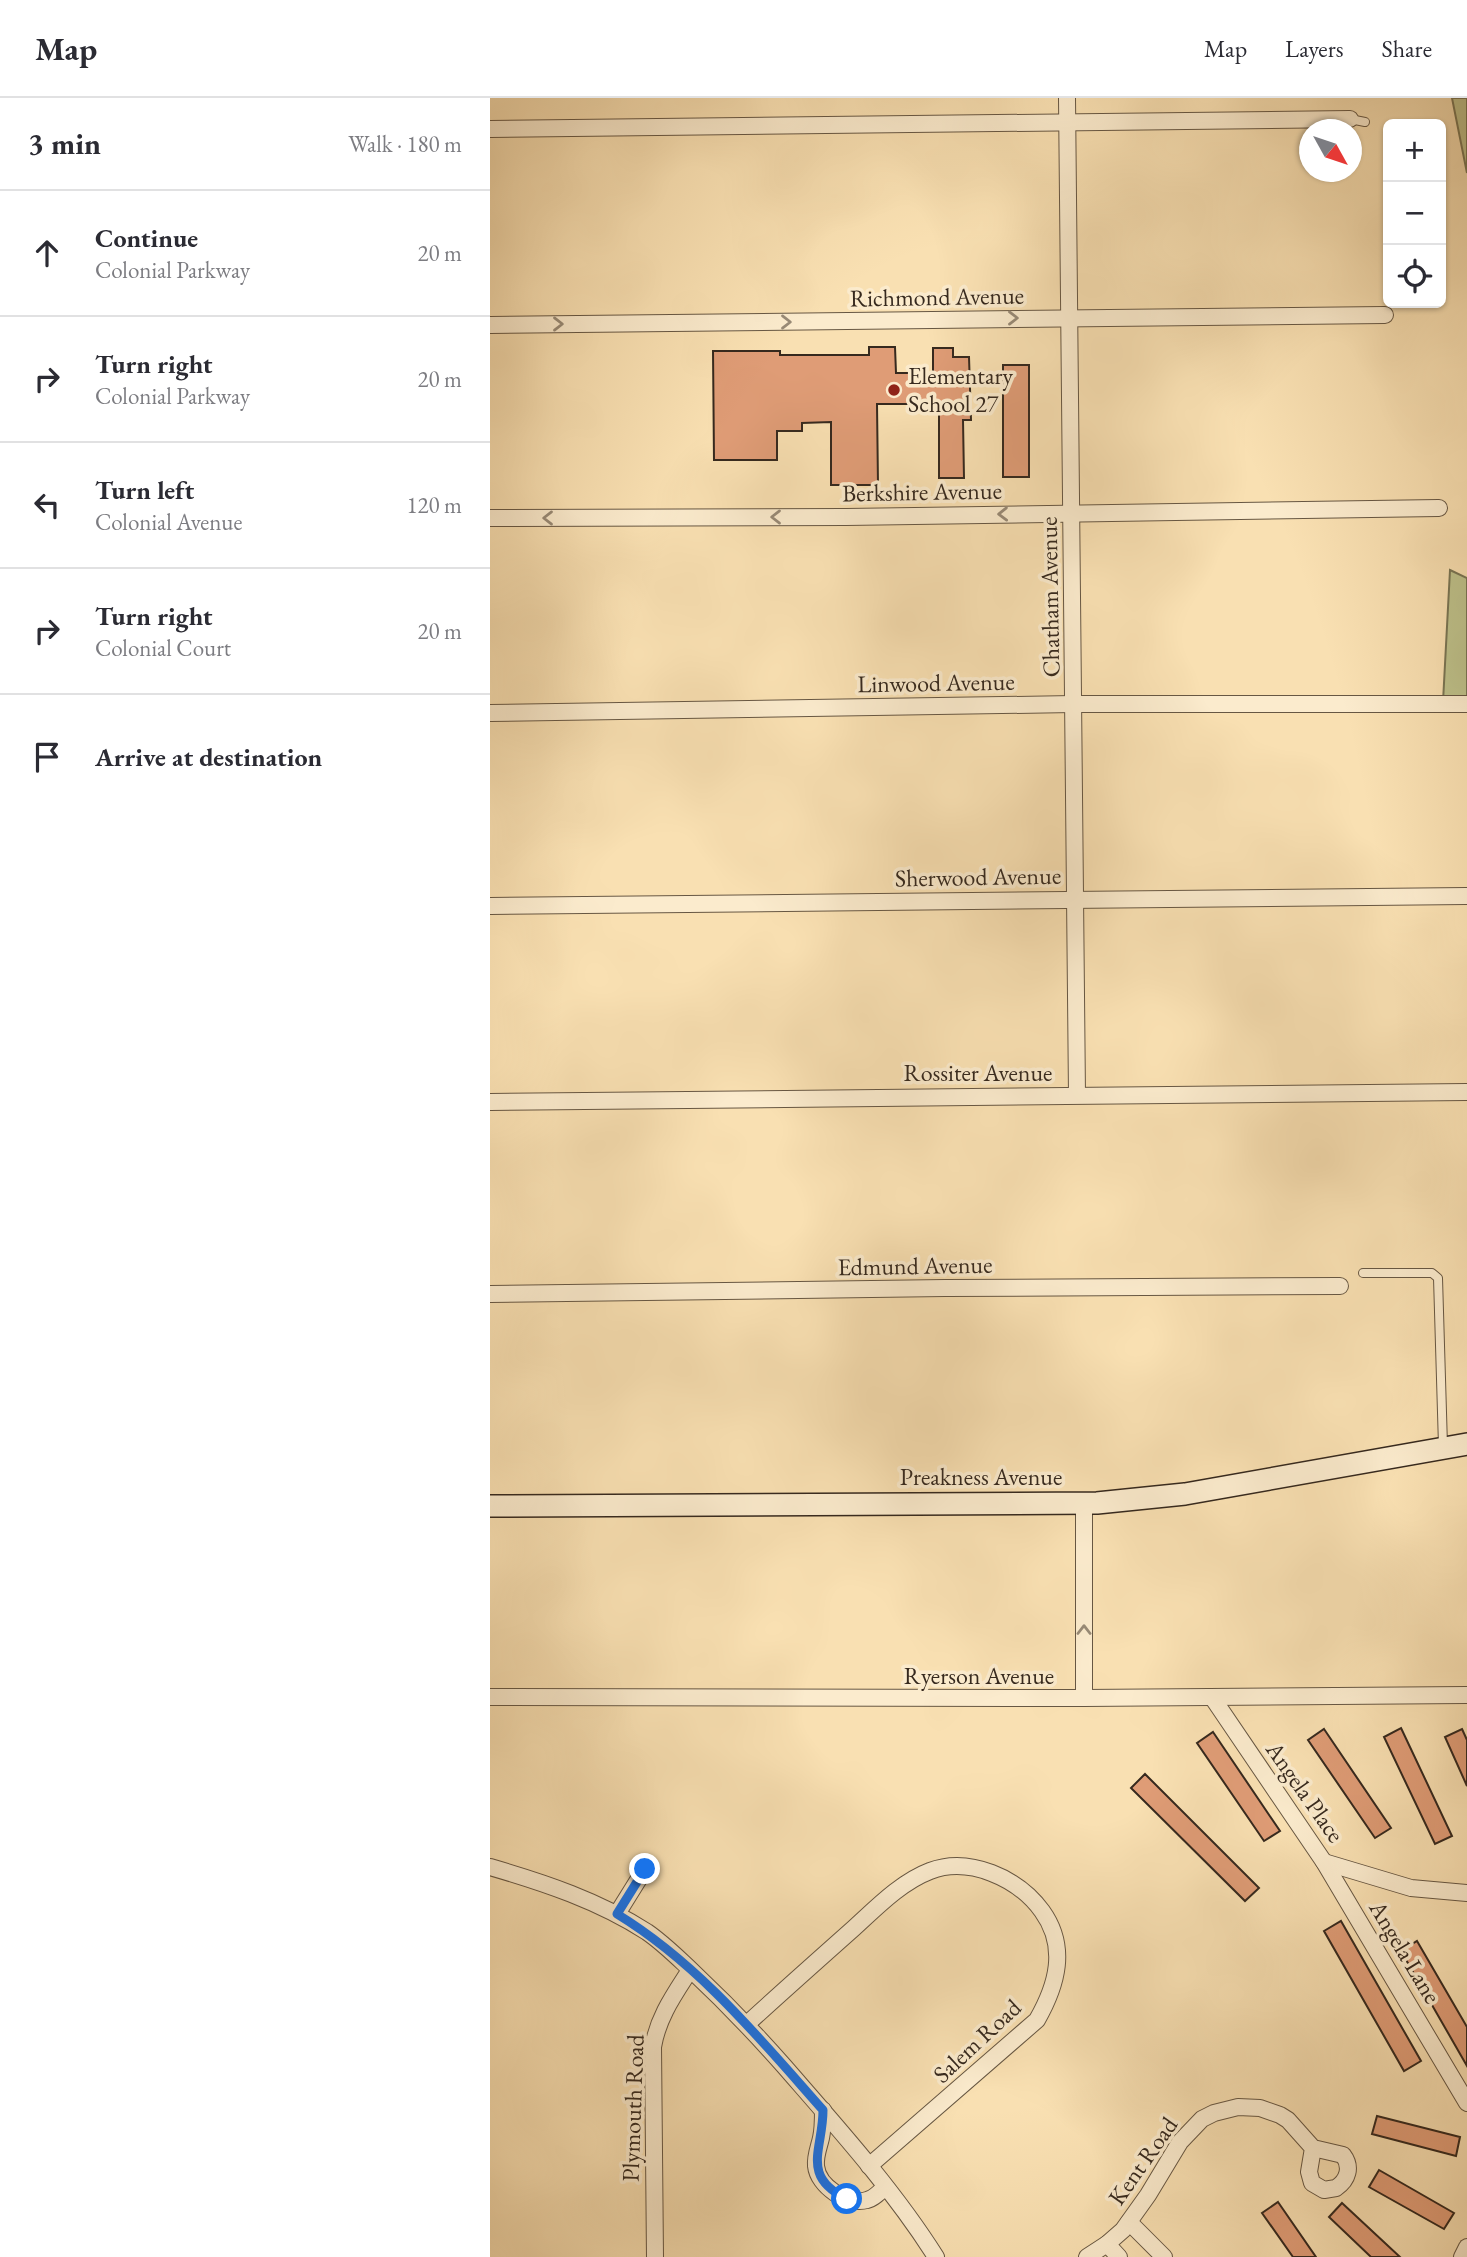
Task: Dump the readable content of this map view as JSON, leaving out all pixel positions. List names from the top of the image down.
{
  "streets": {
    "main road": ["Preakness Avenue"],
    "street": [
      "Richmond Avenue",
      "Berkshire Avenue",
      "Chatham Avenue",
      "Linwood Avenue",
      "Sherwood Avenue",
      "Rossiter Avenue",
      "Edmund Avenue",
      "Ryerson Avenue",
      "Angela Place",
      "Angela Lane",
      "Salem Road",
      "Plymouth Road",
      "Kent Road"
    ]
  },
  "crossings": [
    ["Richmond Avenue", "Chatham Avenue"],
    ["Berkshire Avenue", "Chatham Avenue"],
    ["Chatham Avenue", "Linwood Avenue"],
    ["Chatham Avenue", "Sherwood Avenue"],
    ["Chatham Avenue", "Rossiter Avenue"],
    ["Ryerson Avenue", "Angela Place"],
    ["Angela Place", "Angela Lane"]
  ],
  "one_way": ["Richmond Avenue", "Berkshire Avenue"],
  "places": ["Elementary School 27"],
  "north": "bottom right",
  "page": {
    "header": "Map",
    "nav": ["Map", "Layers", "Share"],
    "heading": ["3 min", "Walk · 180 m"],
    "map_buttons": ["+", "−"],
    "list": [
      ["Continue", "Colonial Parkway", "20 m"],
      ["Turn right", "Colonial Parkway", "20 m"],
      ["Turn left", "Colonial Avenue", "120 m"],
      ["Turn right", "Colonial Court", "20 m"],
      "Arrive at destination"
    ]
  }
}
